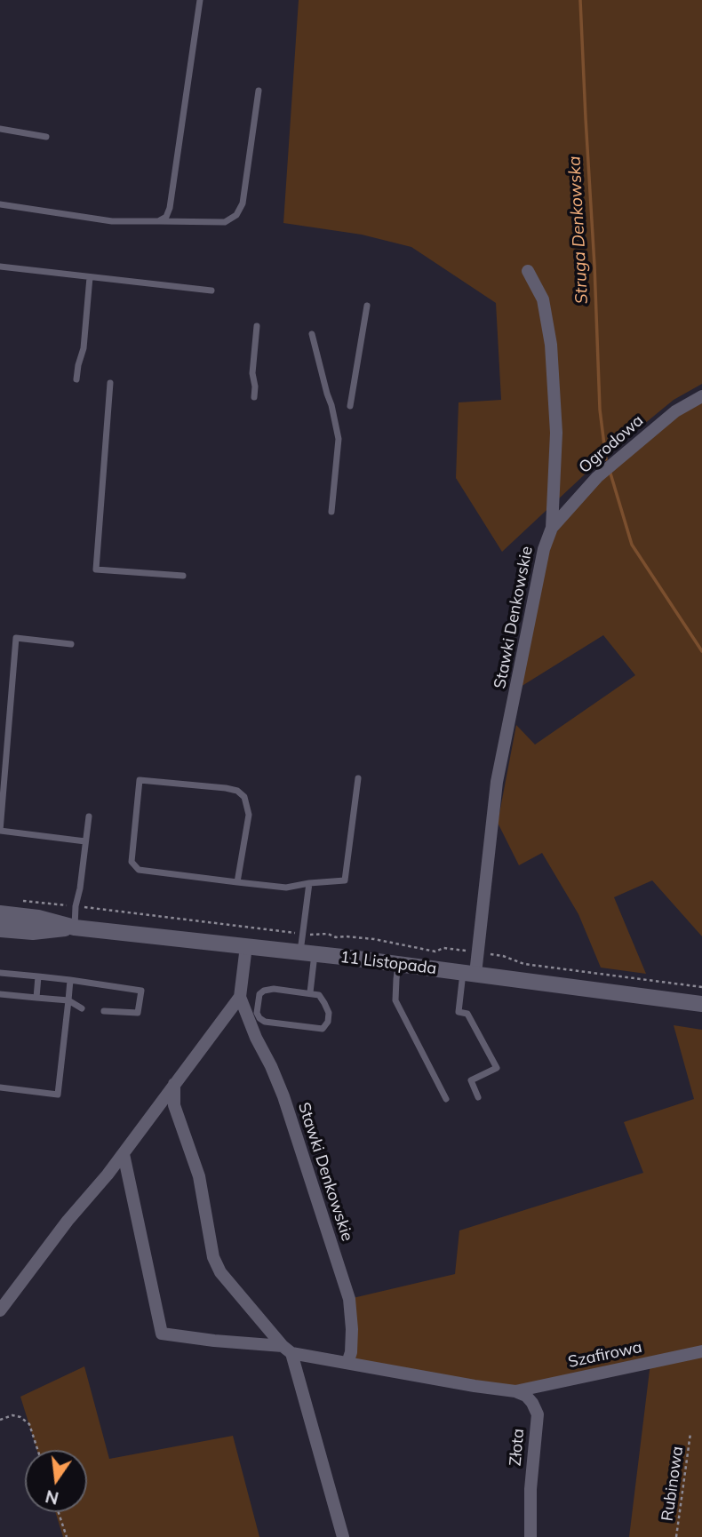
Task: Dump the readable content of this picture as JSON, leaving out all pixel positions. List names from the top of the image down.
{
  "streets": {
    "street": [
      "Ogrodowa",
      "Stawki Denkowskie",
      "11 Listopada",
      "Szafirowa",
      "Złota"
    ],
    "path": ["Rubinowa"]
  },
  "crossings": [
    ["Ogrodowa", "Stawki Denkowskie"],
    ["Stawki Denkowskie", "11 Listopada"],
    ["Szafirowa", "Złota"]
  ],
  "water": ["Struga Denkowska"],
  "north": "bottom"
}
